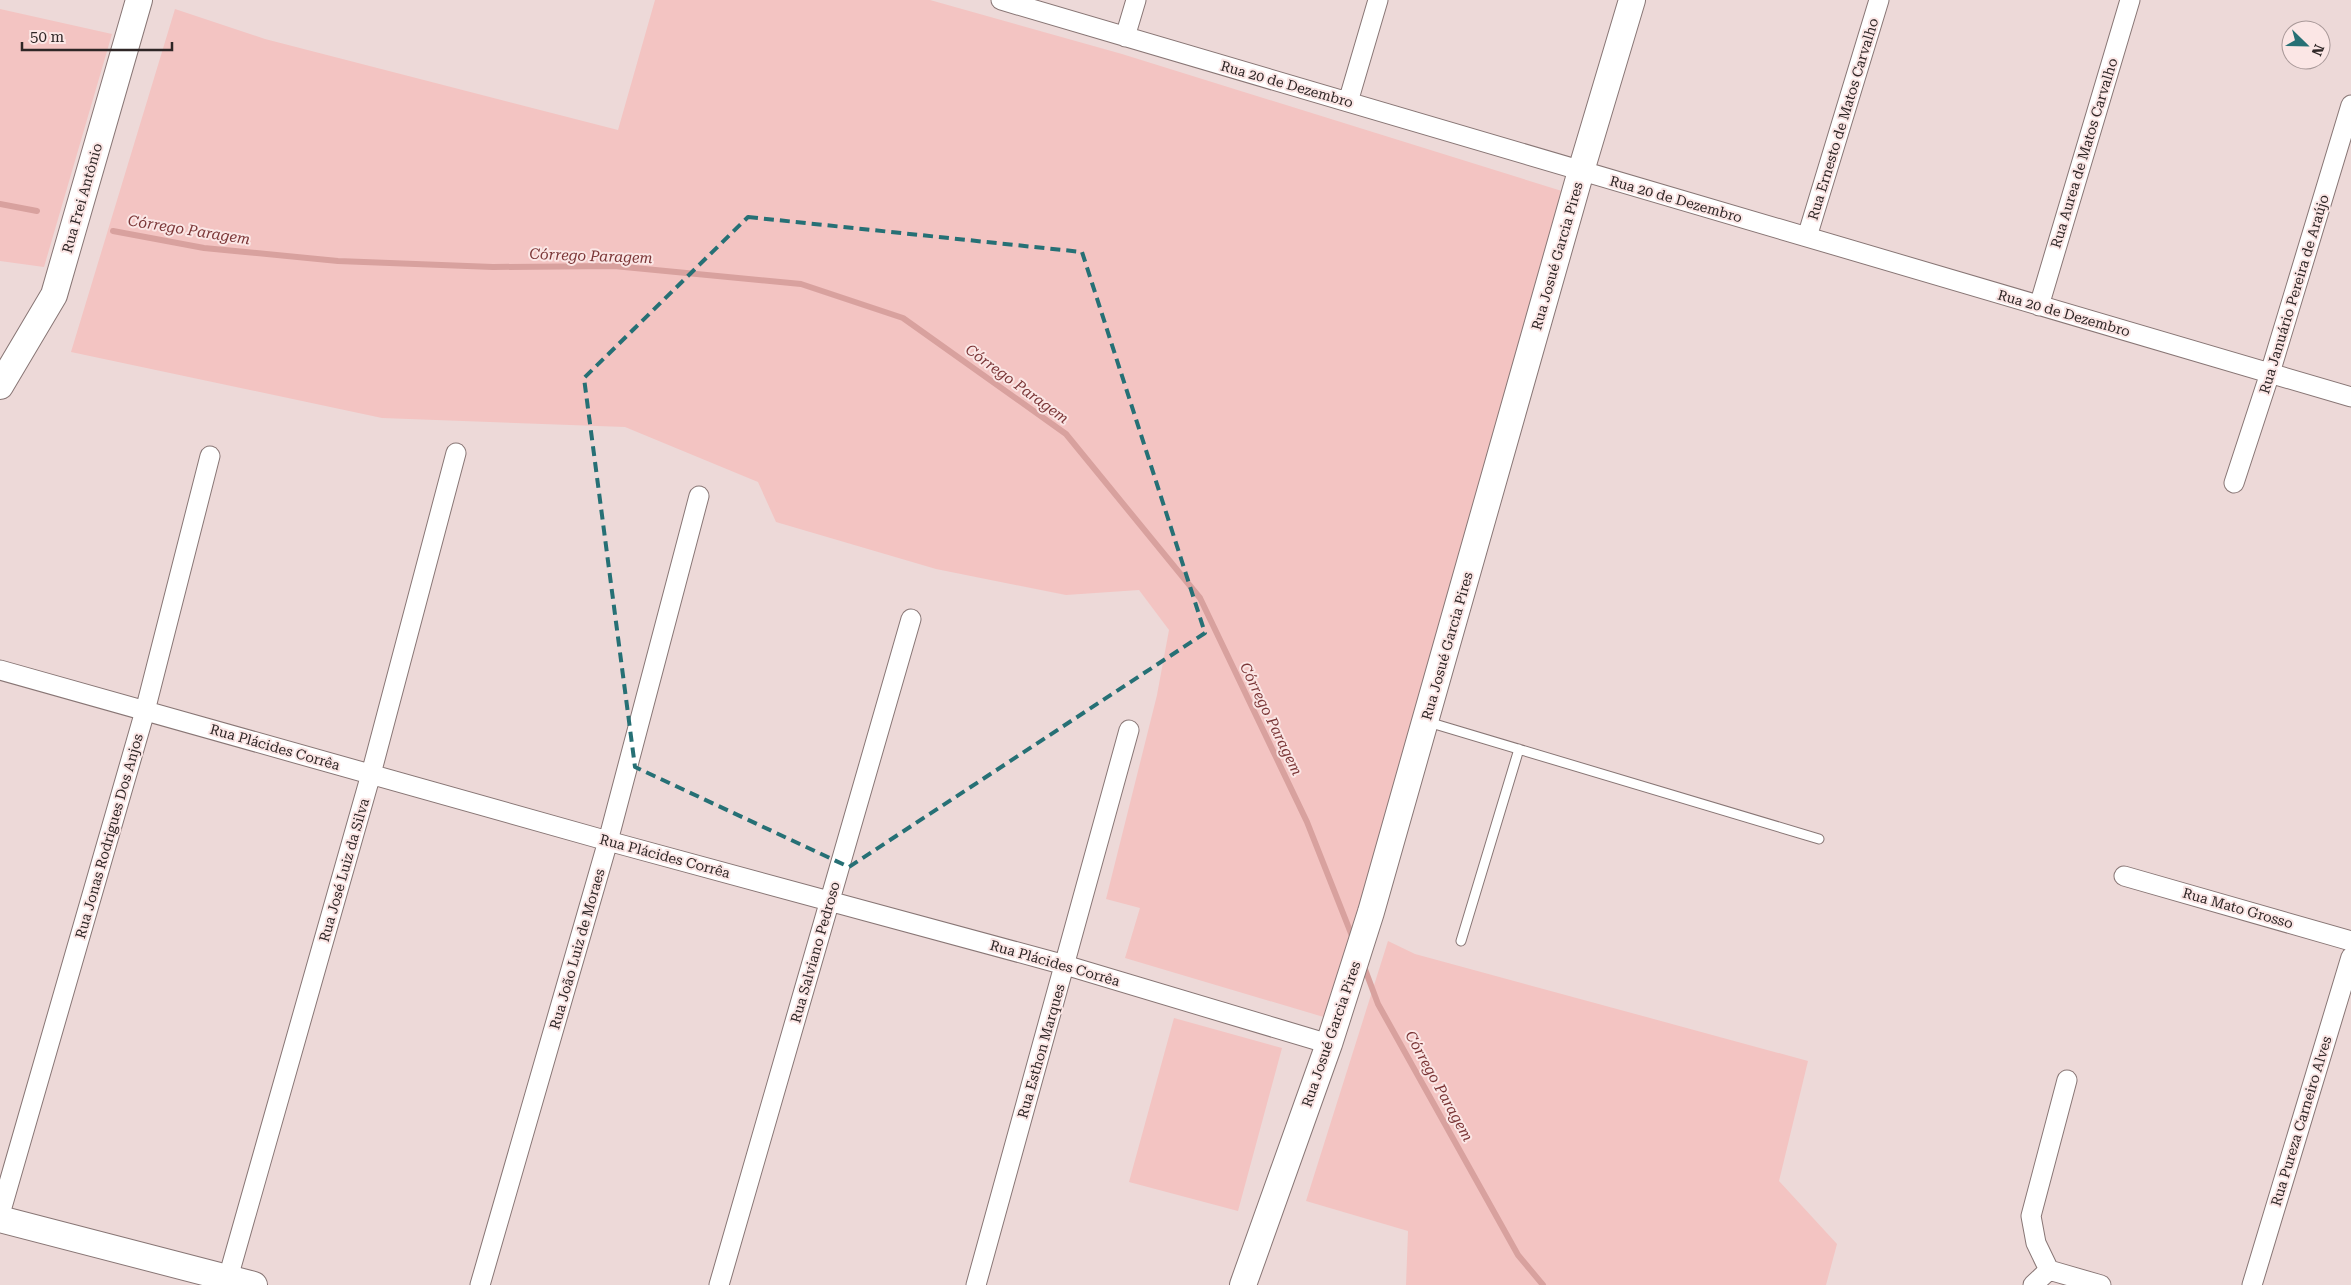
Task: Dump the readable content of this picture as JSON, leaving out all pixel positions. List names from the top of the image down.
{
  "streets": {
    "street": [
      "Rua 20 de Dezembro",
      "Rua Ernesto de Matos Carvalho",
      "Rua Aurea de Matos Carvalho",
      "Rua Frei Antônio",
      "Rua Josué Garcia Pires",
      "Rua Januário Pereira de Araújo",
      "Rua Plácides Corrêa",
      "Rua Jonas Rodrigues Dos Anjos",
      "Rua José Luiz da Silva",
      "Rua Mato Grosso",
      "Rua João Luiz de Moraes",
      "Rua Salviano Pedroso",
      "Rua Esthon Marques",
      "Rua Pureza Carneiro Alves"
    ]
  },
  "crossings": [
    ["Rua 20 de Dezembro", "Rua Ernesto de Matos Carvalho"],
    ["Rua 20 de Dezembro", "Rua Aurea de Matos Carvalho"],
    ["Rua 20 de Dezembro", "Rua Josué Garcia Pires"],
    ["Rua 20 de Dezembro", "Rua Januário Pereira de Araújo"],
    ["Rua Josué Garcia Pires", "Rua Plácides Corrêa"],
    ["Rua Plácides Corrêa", "Rua Jonas Rodrigues Dos Anjos"],
    ["Rua Plácides Corrêa", "Rua José Luiz da Silva"],
    ["Rua Plácides Corrêa", "Rua João Luiz de Moraes"],
    ["Rua Plácides Corrêa", "Rua Salviano Pedroso"],
    ["Rua Plácides Corrêa", "Rua Esthon Marques"]
  ],
  "water": ["Córrego Paragem"],
  "scale_bar": "50 m",
  "north": "bottom right"
}
